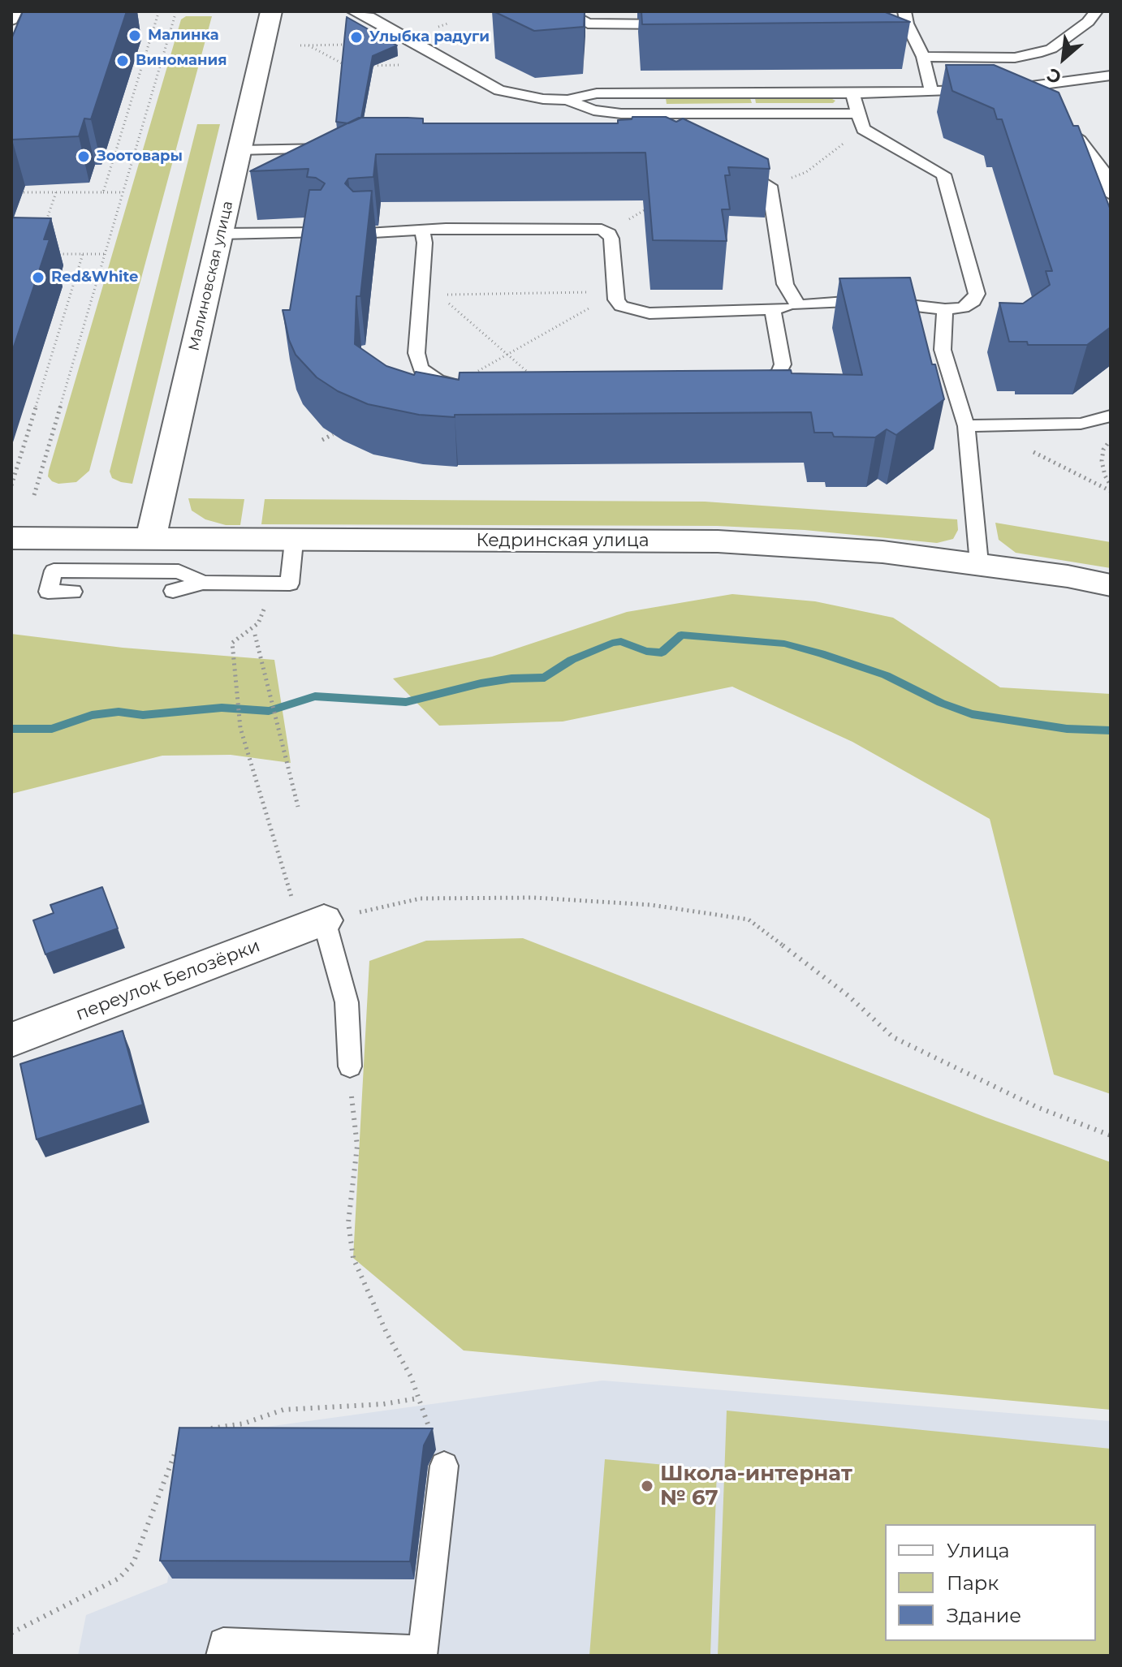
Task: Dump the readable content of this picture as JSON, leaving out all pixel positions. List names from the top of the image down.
{
  "streets": {
    "street": ["Малиновская улица", "Кедринская улица", "переулок Белозёрки"]
  },
  "crossings": [
    ["Малиновская улица", "Кедринская улица"]
  ],
  "places": [
    "Малинка",
    "Улыбка радуги",
    "Виномания",
    "Зоотовары",
    "Red&White",
    "Школа-интернат № 67"
  ],
  "legend": ["Улица", "Парк", "Здание"],
  "north": "bottom left"
}
